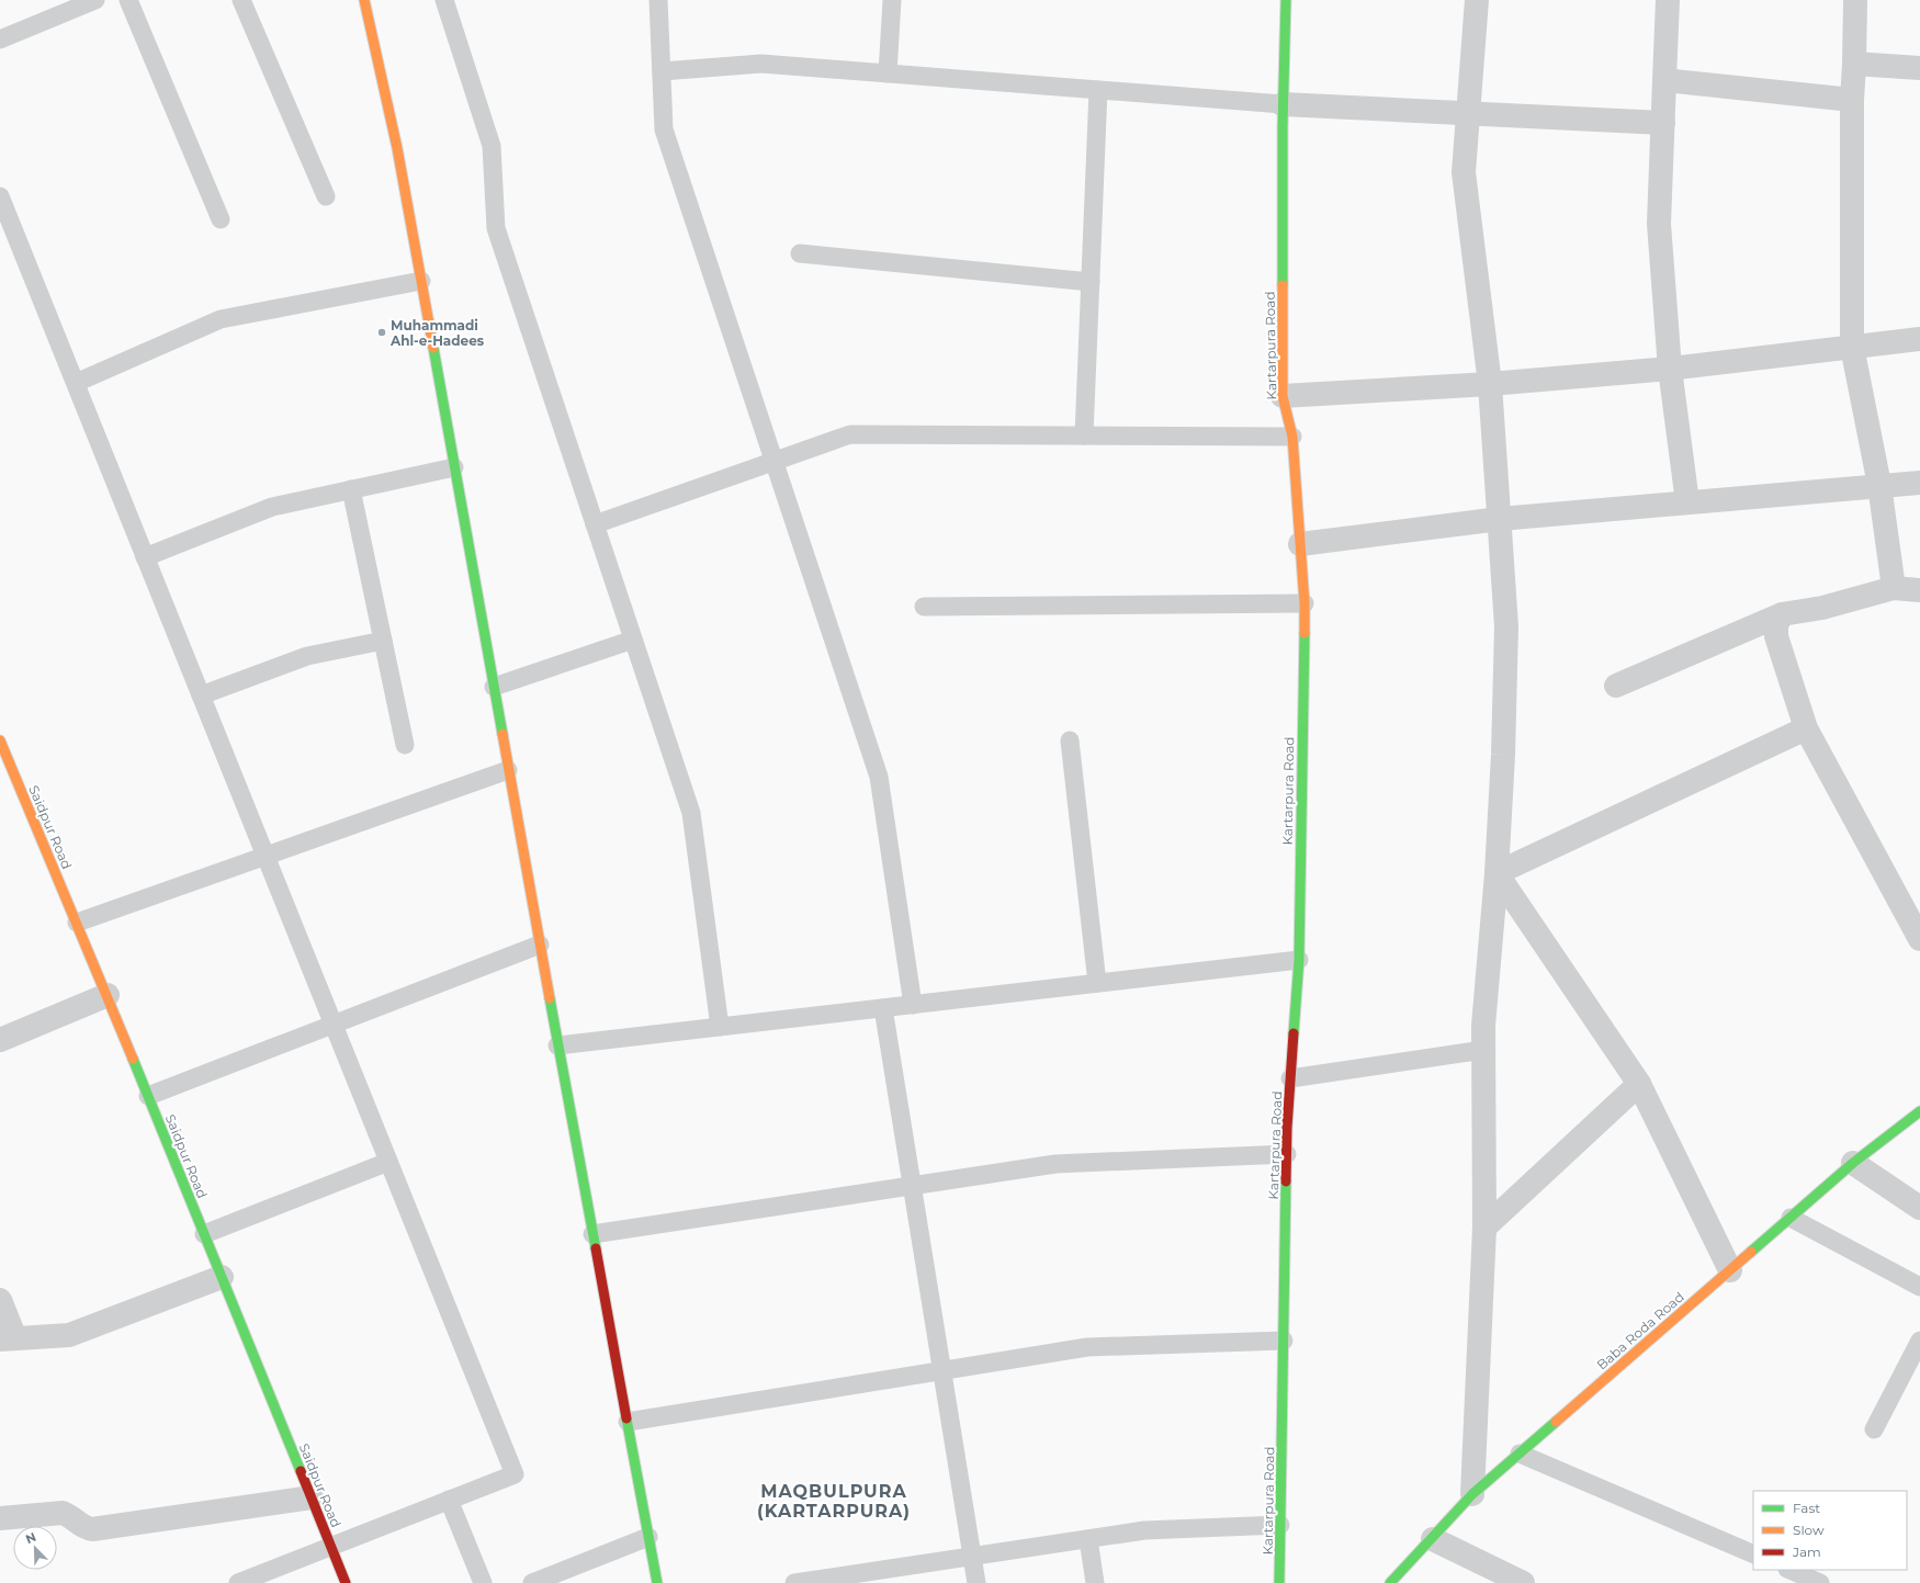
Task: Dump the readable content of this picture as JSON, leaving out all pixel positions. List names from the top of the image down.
{
  "streets": {
    "street": ["Kartarpura Road", "Saidpur Road", "Baba Roda Road"]
  },
  "districts": ["MAQBULPURA (KARTARPURA)"],
  "places": ["Muhammadi Ahl-e-Hadees"],
  "legend": ["Fast", "Slow", "Jam"],
  "north": "top left"
}
